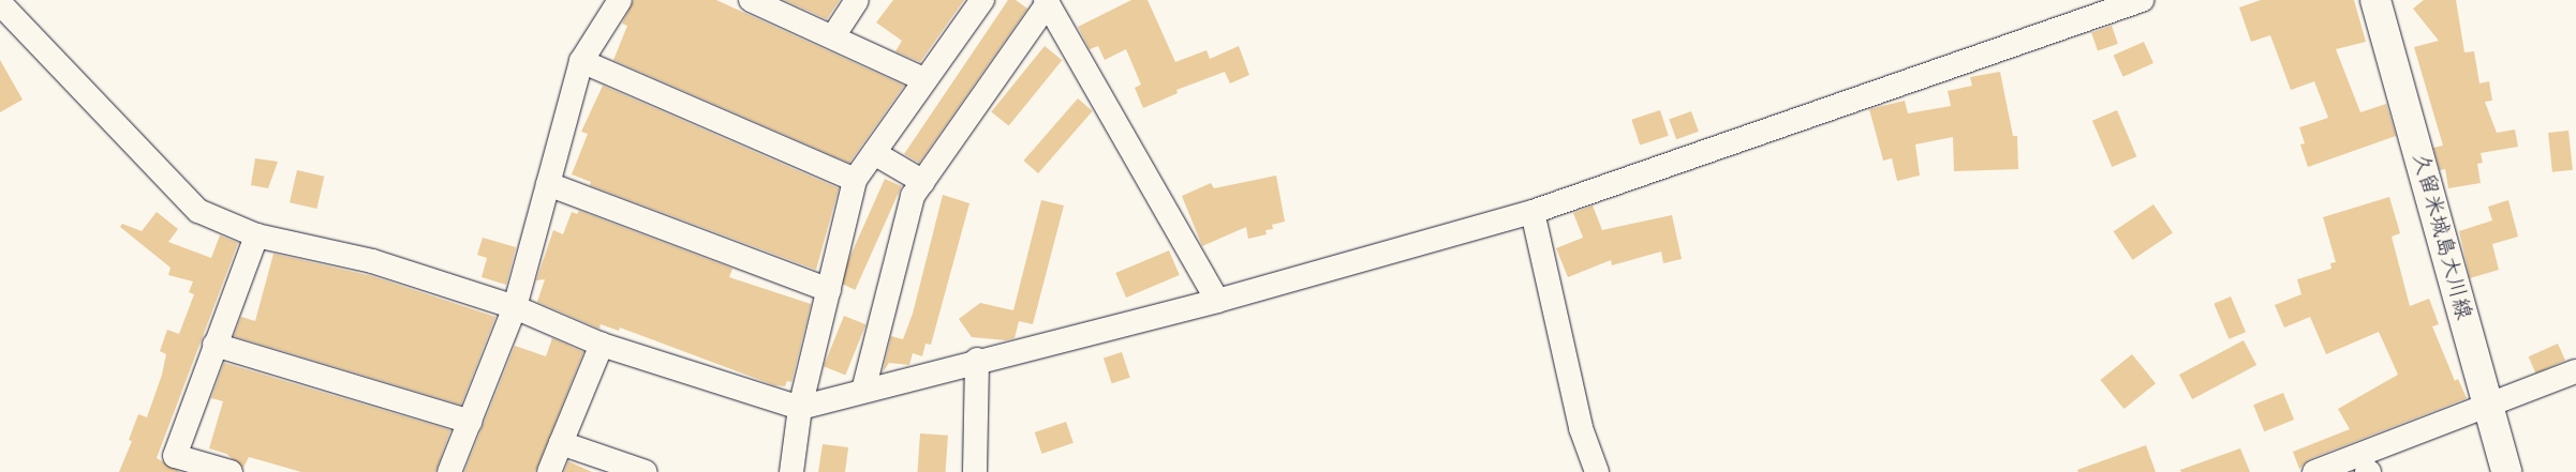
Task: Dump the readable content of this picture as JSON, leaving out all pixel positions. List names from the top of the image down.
{
  "streets": {
    "main road": ["久留米城島大川線"]
  }
}
